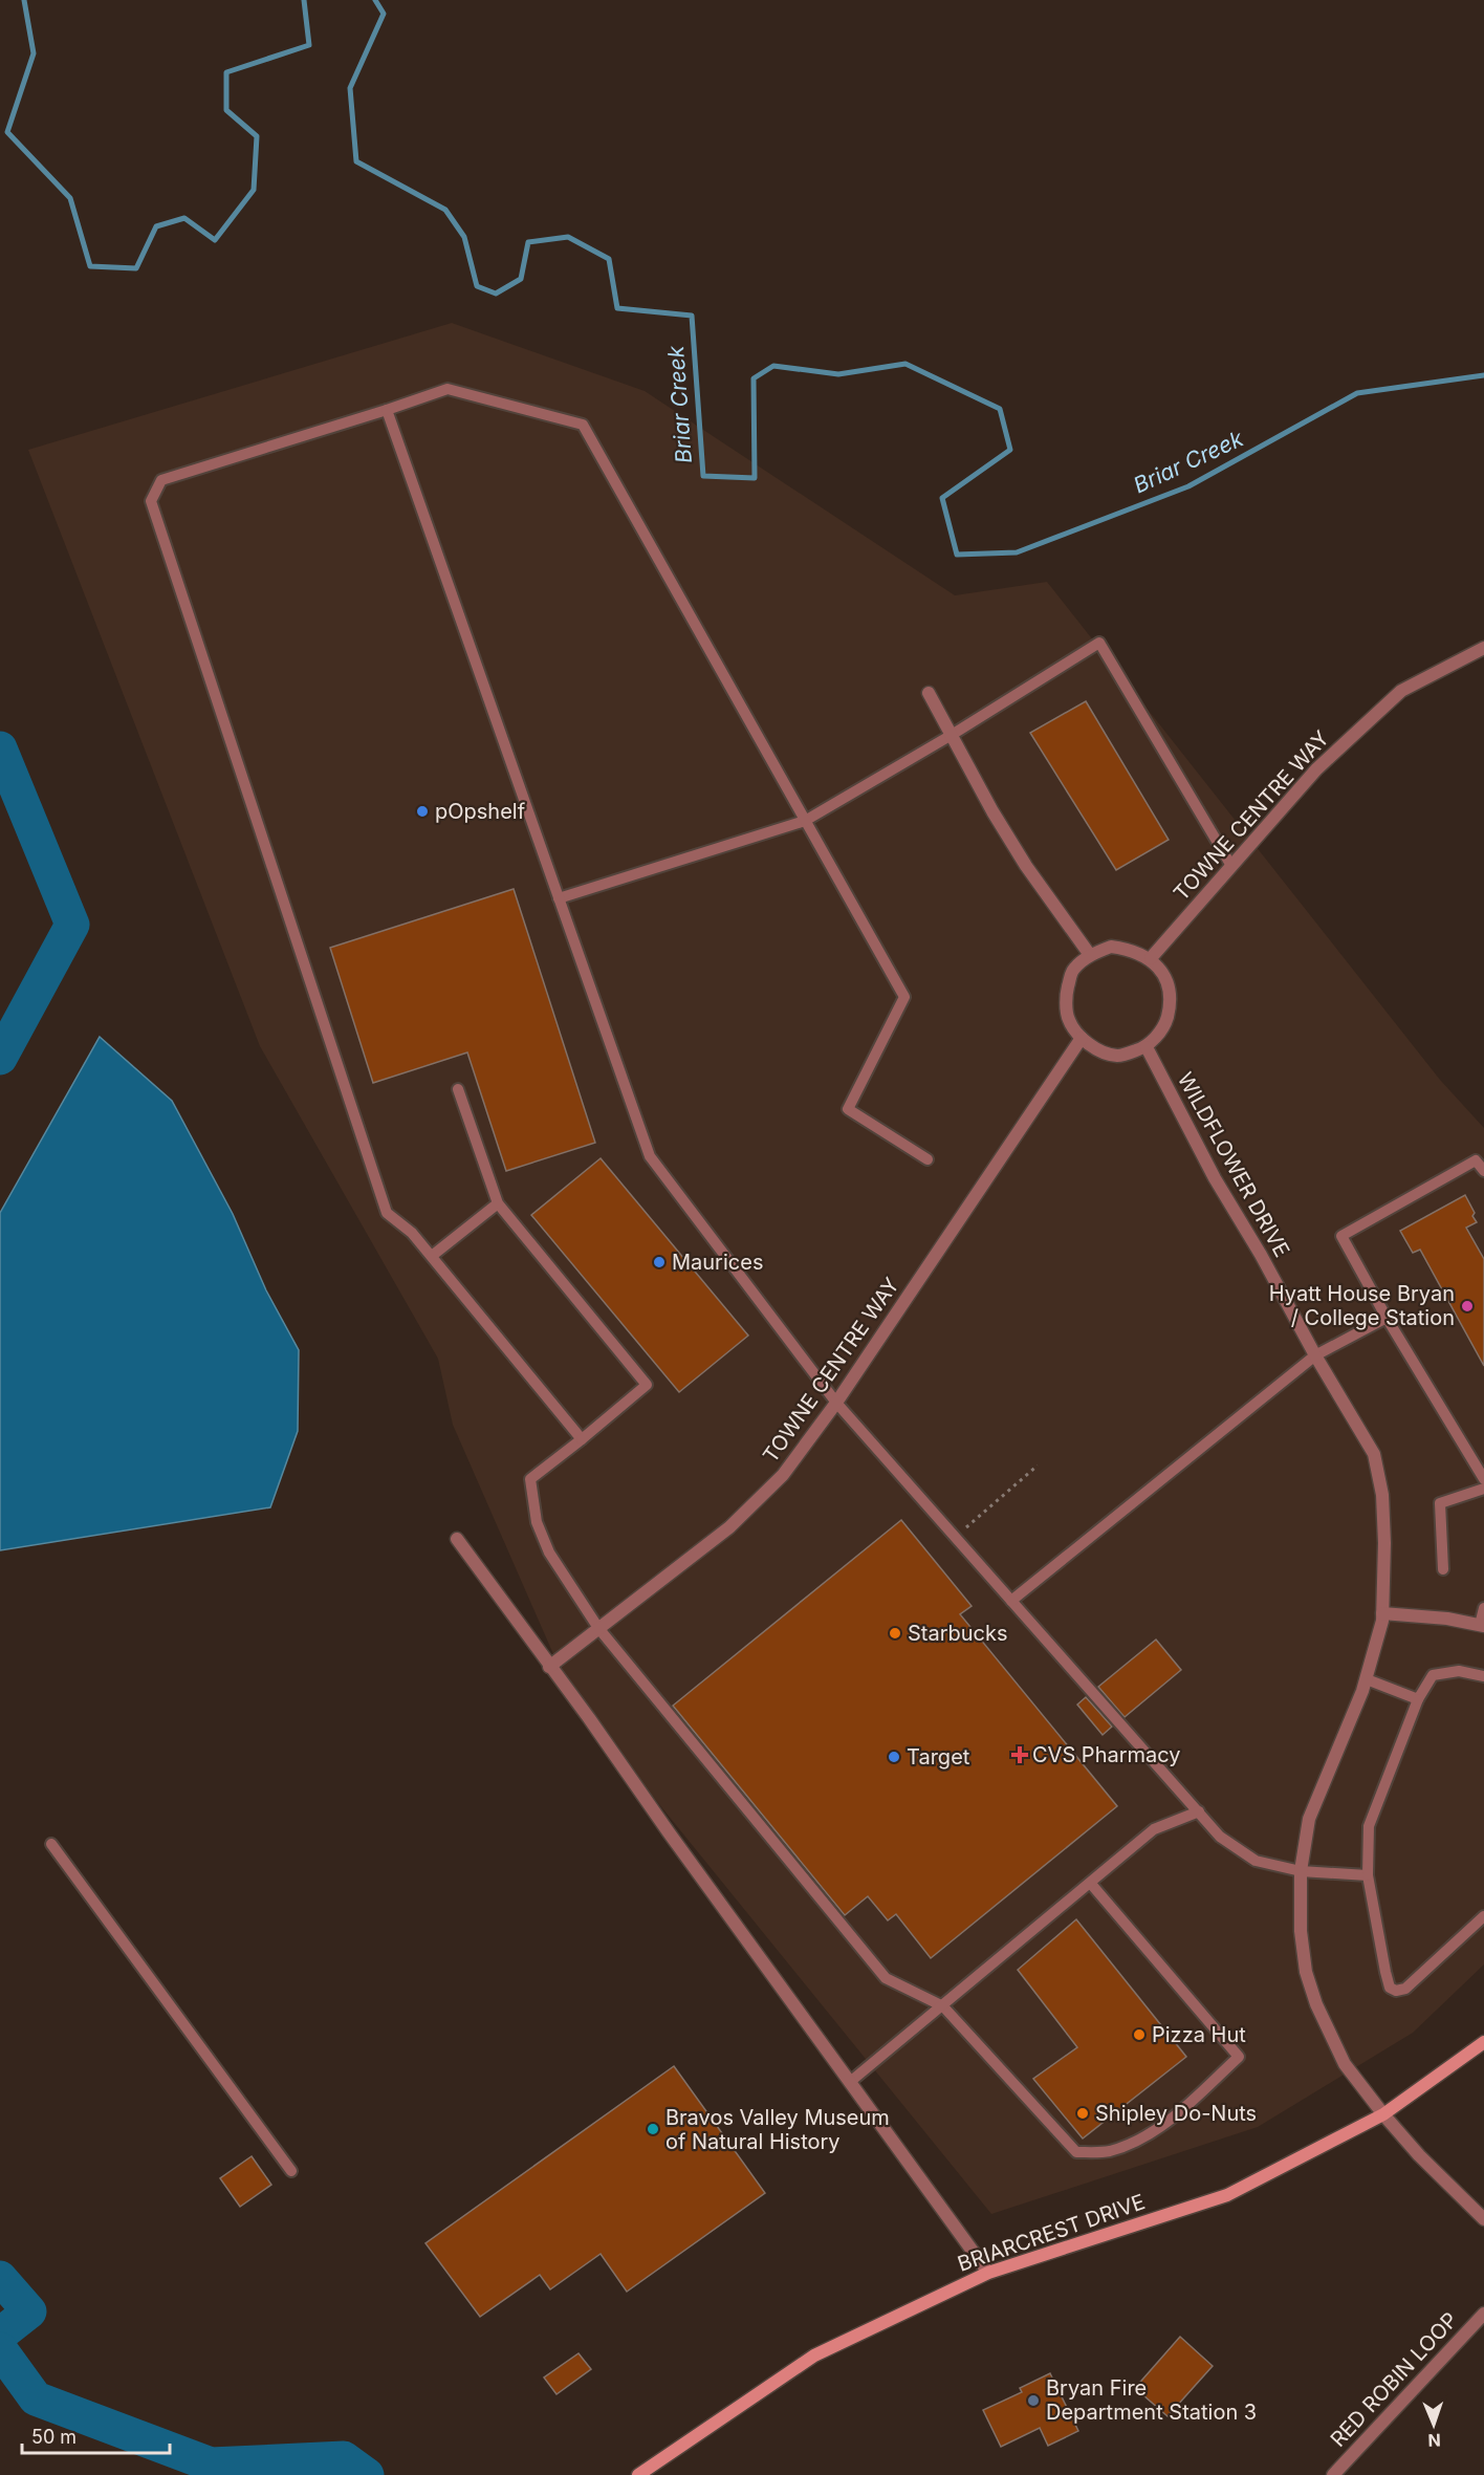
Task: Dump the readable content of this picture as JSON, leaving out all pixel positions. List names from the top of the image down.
{
  "streets": {
    "main road": ["BRIARCREST DRIVE"],
    "street": ["TOWNE CENTRE WAY", "WILDFLOWER DRIVE", "RED ROBIN LOOP"]
  },
  "crossings": [
    ["TOWNE CENTRE WAY", "WILDFLOWER DRIVE"],
    ["WILDFLOWER DRIVE", "BRIARCREST DRIVE"]
  ],
  "water": ["Briar Creek"],
  "places": {
    "other": [
      "pOpshelf",
      "Maurices",
      "Hyatt House Bryan / College Station",
      "Starbucks",
      "Target",
      "Pizza Hut",
      "Shipley Do-Nuts",
      "Bravos Valley Museum of Natural History",
      "Bryan Fire Department Station 3"
    ],
    "health": ["CVS Pharmacy"]
  },
  "scale_bar": "50 m",
  "north": "bottom"
}
